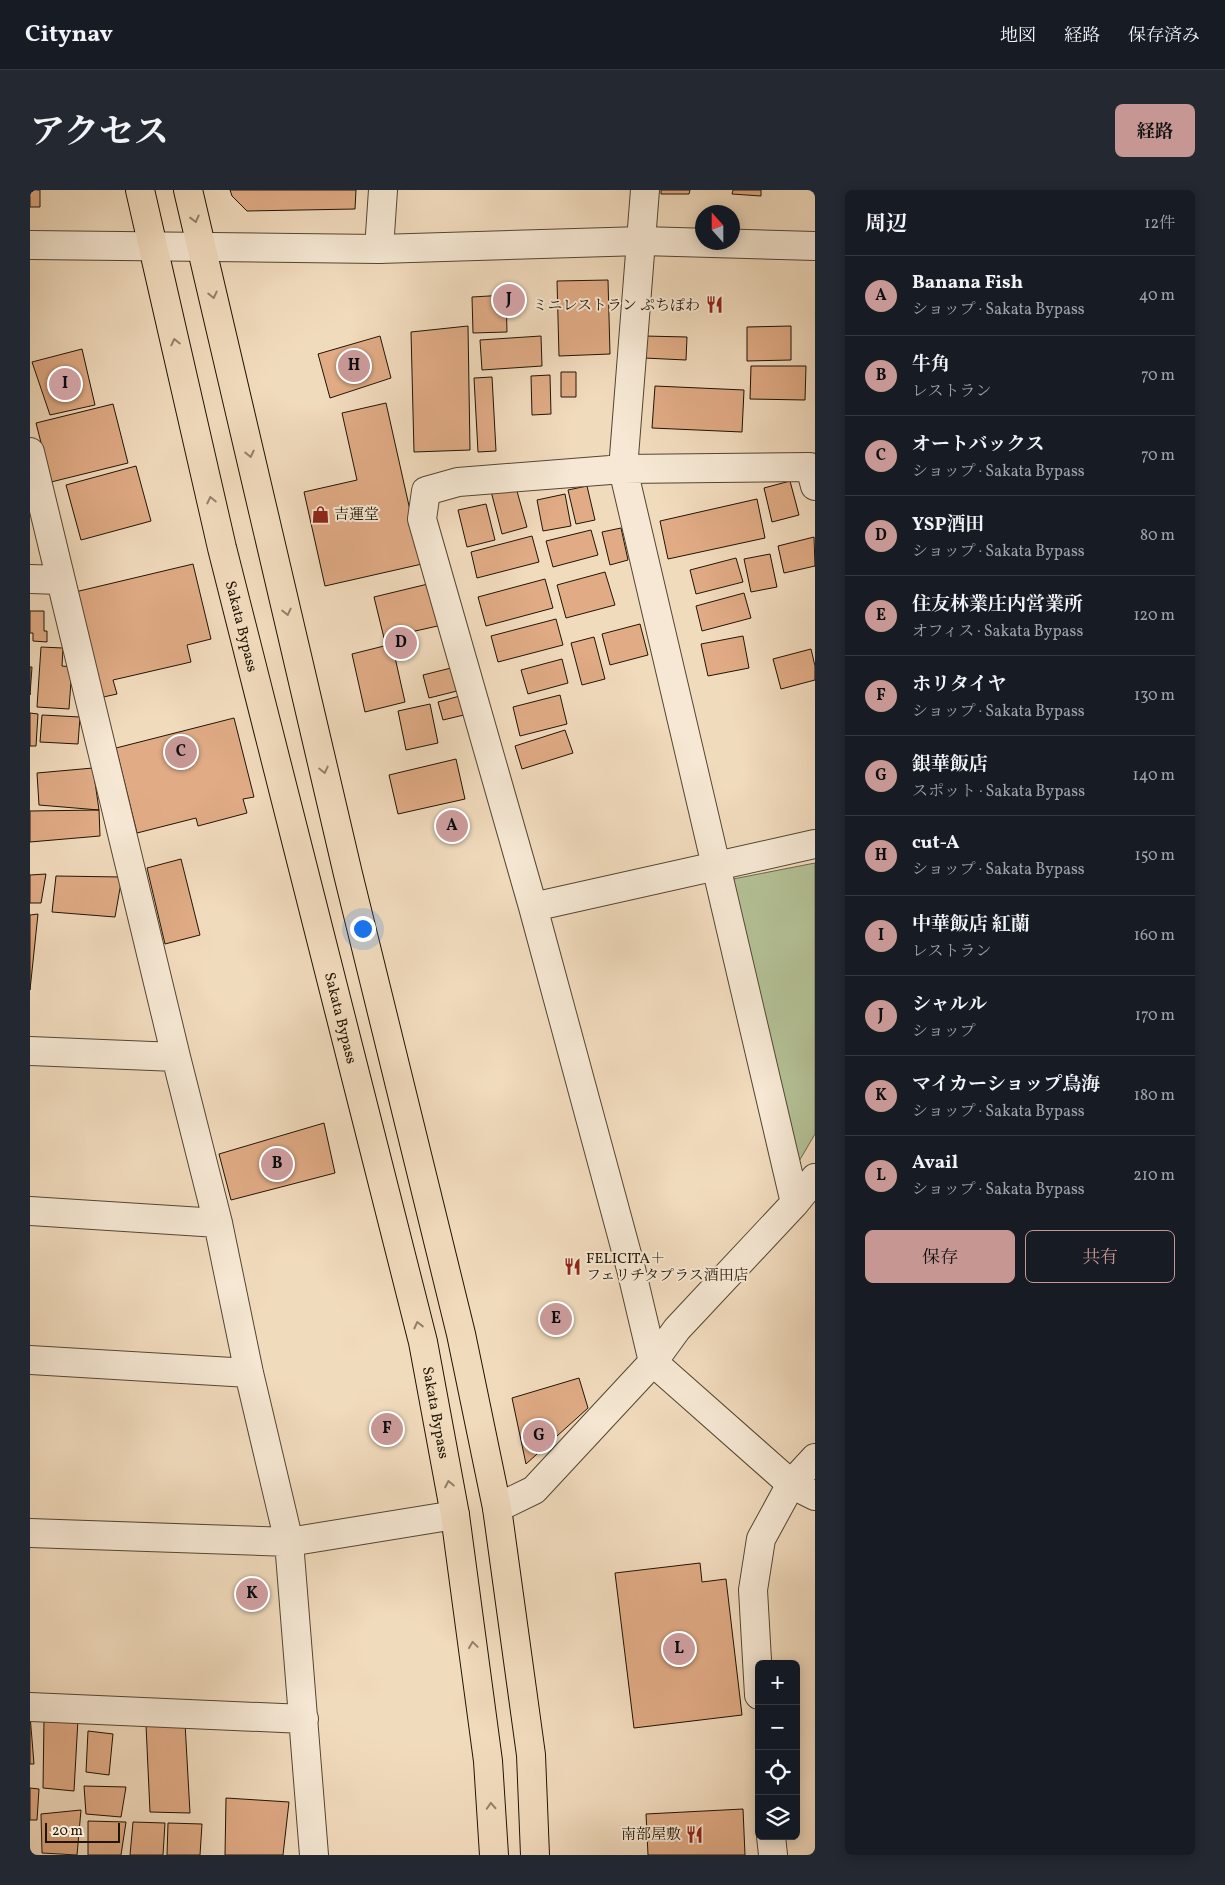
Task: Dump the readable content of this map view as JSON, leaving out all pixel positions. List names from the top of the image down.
{
  "streets": {
    "highway": ["Sakata Bypass"]
  },
  "places": {
    "restaurant": ["ミニレストラン ぷちぽわ", "FELICITA＋ フェリチタプラス酒田店", "南部屋敷"],
    "shop": ["吉運堂"]
  },
  "scale_bar": "20 m",
  "north": "top",
  "page": {
    "header": "Citynav",
    "nav": ["地図", "経路", "保存済み"],
    "title": "アクセス",
    "buttons": [
      "経路",
      ["保存", "共有"]
    ],
    "heading": ["周辺", "12件"],
    "list": [
      {
        "mark": "A",
        "name": "Banana Fish",
        "note": "ショップ · Sakata Bypass",
        "value": "40 m"
      },
      {
        "mark": "B",
        "name": "牛角",
        "note": "レストラン",
        "value": "70 m"
      },
      {
        "mark": "C",
        "name": "オートバックス",
        "note": "ショップ · Sakata Bypass",
        "value": "70 m"
      },
      {
        "mark": "D",
        "name": "YSP酒田",
        "note": "ショップ · Sakata Bypass",
        "value": "80 m"
      },
      {
        "mark": "E",
        "name": "住友林業庄内営業所",
        "note": "オフィス · Sakata Bypass",
        "value": "120 m"
      },
      {
        "mark": "F",
        "name": "ホリタイヤ",
        "note": "ショップ · Sakata Bypass",
        "value": "130 m"
      },
      {
        "mark": "G",
        "name": "銀華飯店",
        "note": "スポット · Sakata Bypass",
        "value": "140 m"
      },
      {
        "mark": "H",
        "name": "cut-A",
        "note": "ショップ · Sakata Bypass",
        "value": "150 m"
      },
      {
        "mark": "I",
        "name": "中華飯店 紅蘭",
        "note": "レストラン",
        "value": "160 m"
      },
      {
        "mark": "J",
        "name": "シャルル",
        "note": "ショップ",
        "value": "170 m"
      },
      {
        "mark": "K",
        "name": "マイカーショップ鳥海",
        "note": "ショップ · Sakata Bypass",
        "value": "180 m"
      },
      {
        "mark": "L",
        "name": "Avail",
        "note": "ショップ · Sakata Bypass",
        "value": "210 m"
      }
    ],
    "pins": [
      "J",
      "H",
      "I",
      "D",
      "C",
      "A",
      "B",
      "E",
      "F",
      "G",
      "K",
      "L"
    ],
    "map_buttons": ["+", "−"],
    "scale": "20 m"
  }
}
